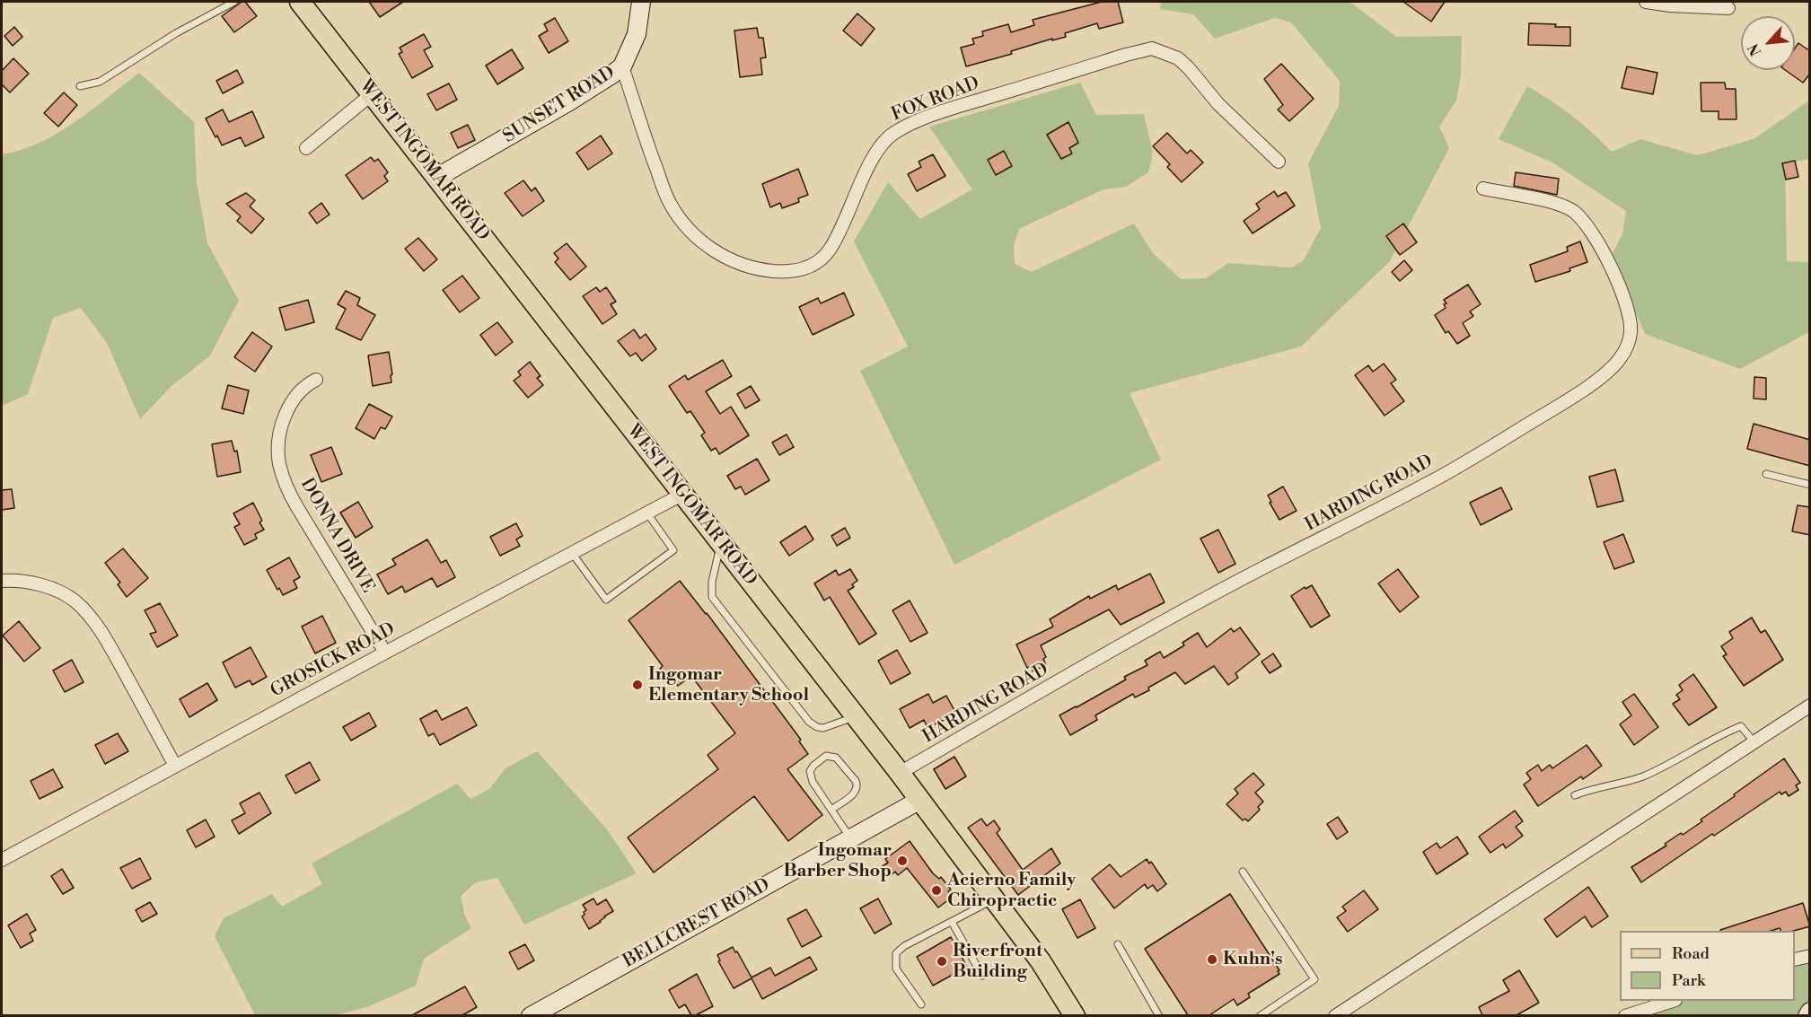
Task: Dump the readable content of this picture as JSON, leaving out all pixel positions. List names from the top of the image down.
{
  "streets": {
    "main road": ["WEST INGOMAR ROAD"],
    "street": [
      "FOX ROAD",
      "SUNSET ROAD",
      "HARDING ROAD",
      "DONNA DRIVE",
      "GROSICK ROAD",
      "BELLCREST ROAD"
    ]
  },
  "crossings": [
    ["FOX ROAD", "SUNSET ROAD"],
    ["SUNSET ROAD", "WEST INGOMAR ROAD"],
    ["WEST INGOMAR ROAD", "HARDING ROAD"],
    ["WEST INGOMAR ROAD", "GROSICK ROAD"],
    ["WEST INGOMAR ROAD", "BELLCREST ROAD"],
    ["DONNA DRIVE", "GROSICK ROAD"]
  ],
  "places": [
    "Ingomar Elementary School",
    "Ingomar Barber Shop",
    "Acierno Family Chiropractic",
    "Kuhn's",
    "Riverfront Building"
  ],
  "legend": ["Road", "Park"],
  "north": "bottom left"
}
